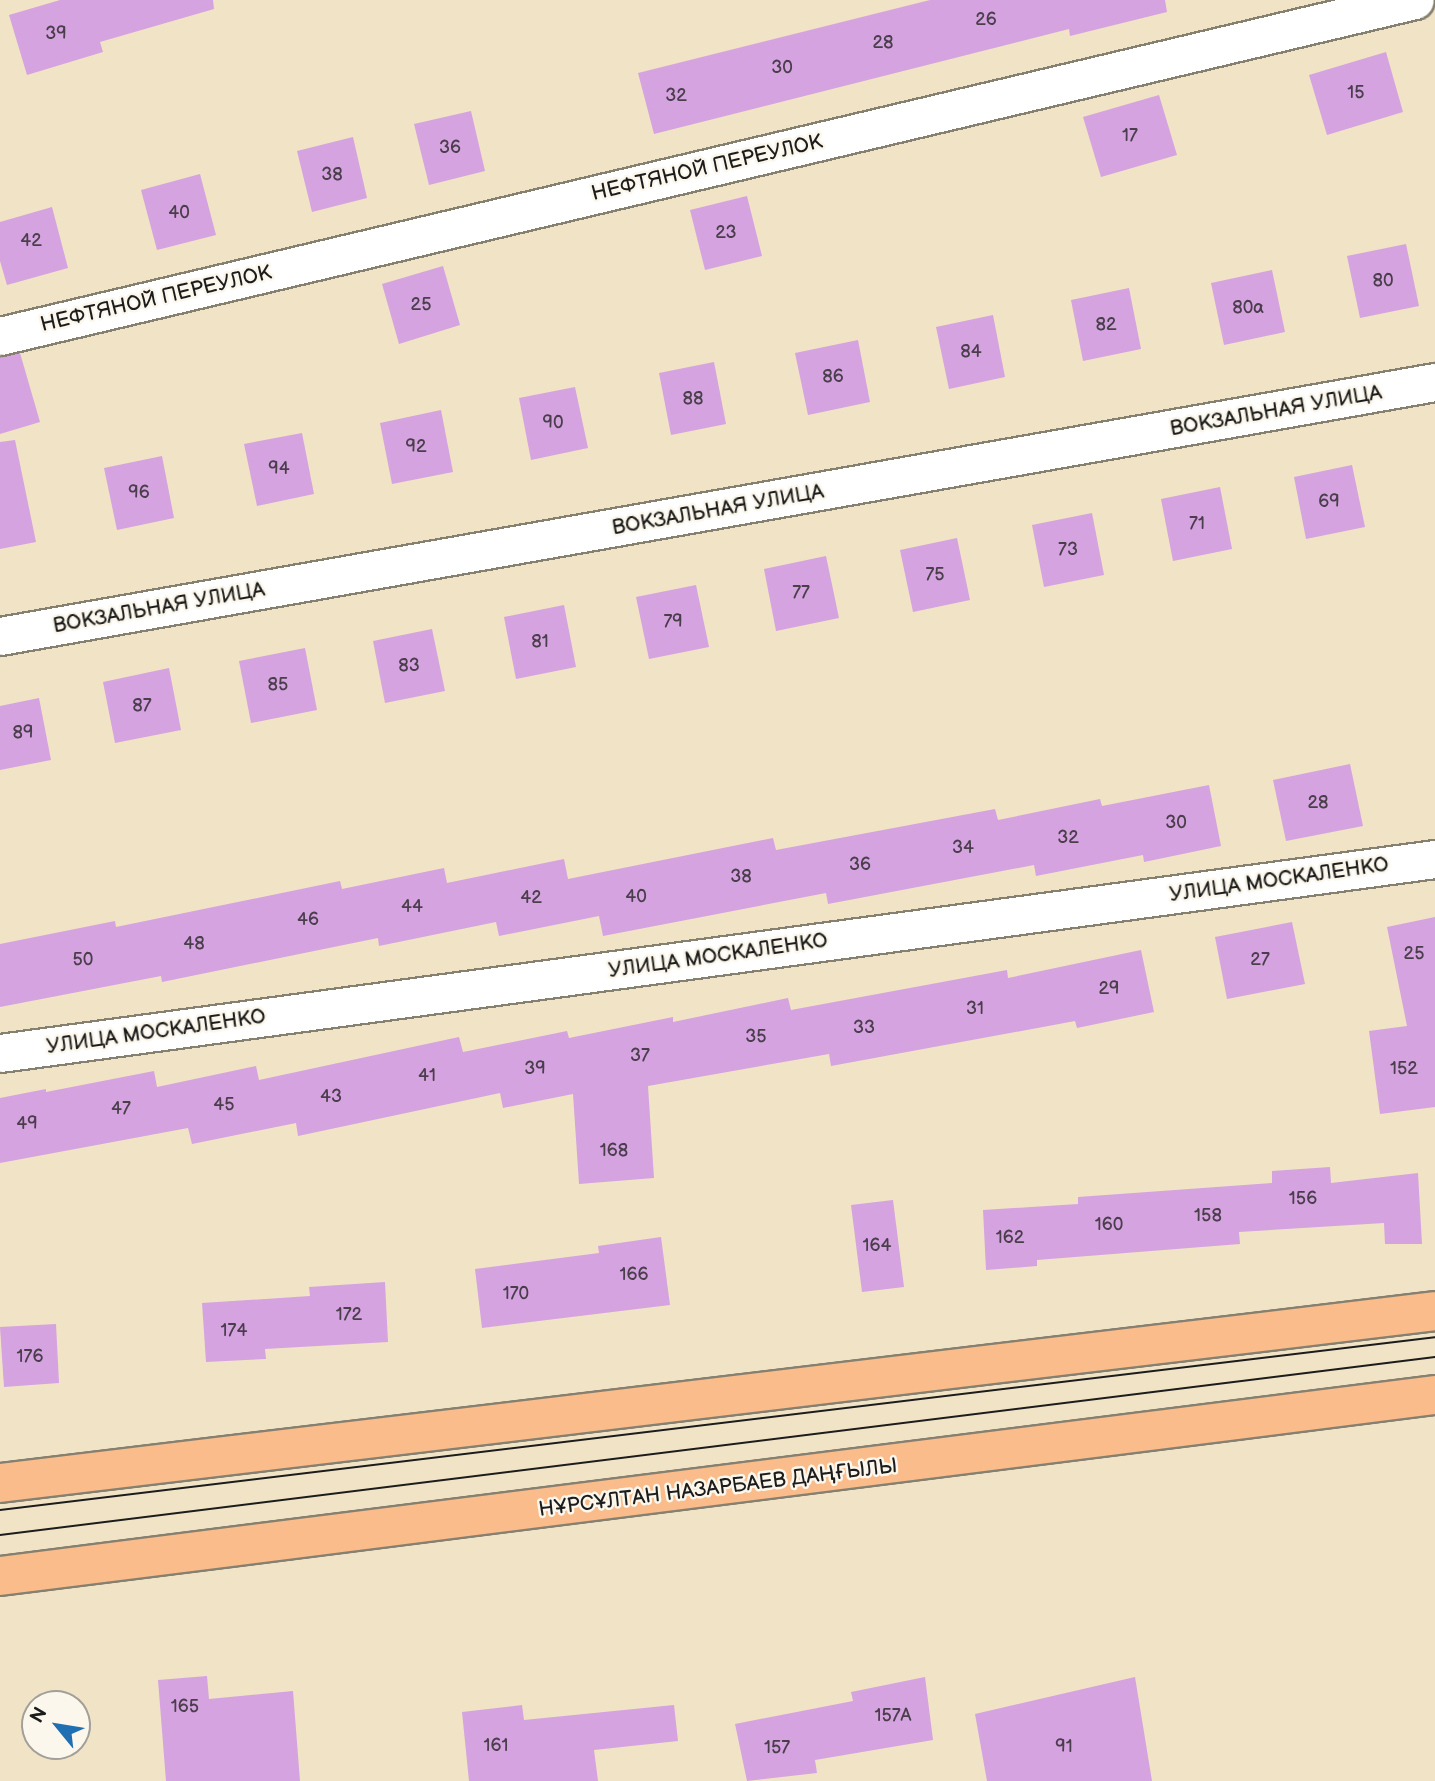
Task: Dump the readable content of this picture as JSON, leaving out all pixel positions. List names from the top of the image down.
{
  "streets": {
    "main road": ["НҰРСҰЛТАН НАЗАРБАЕВ ДАҢҒЫЛЫ"],
    "street": ["НЕФТЯНОЙ ПЕРЕУЛОК", "ВОКЗАЛЬНАЯ УЛИЦА", "УЛИЦА МОСКАЛЕНКО"]
  },
  "house_numbers": [
    "26",
    "39",
    "28",
    "30",
    "15",
    "32",
    "17",
    "36",
    "38",
    "40",
    "23",
    "42",
    "80",
    "25",
    "80а",
    "82",
    "84",
    "86",
    "88",
    "90",
    "92",
    "94",
    "96",
    "69",
    "71",
    "73",
    "75",
    "77",
    "79",
    "81",
    "83",
    "85",
    "87",
    "89",
    "28",
    "30",
    "32",
    "34",
    "36",
    "38",
    "40",
    "42",
    "44",
    "46",
    "48",
    "25",
    "50",
    "27",
    "29",
    "31",
    "33",
    "35",
    "37",
    "39",
    "152",
    "41",
    "43",
    "45",
    "47",
    "49",
    "168",
    "156",
    "158",
    "160",
    "162",
    "164",
    "166",
    "170",
    "172",
    "174",
    "176",
    "165",
    "157А",
    "161",
    "91",
    "157"
  ],
  "north": "top left"
}
